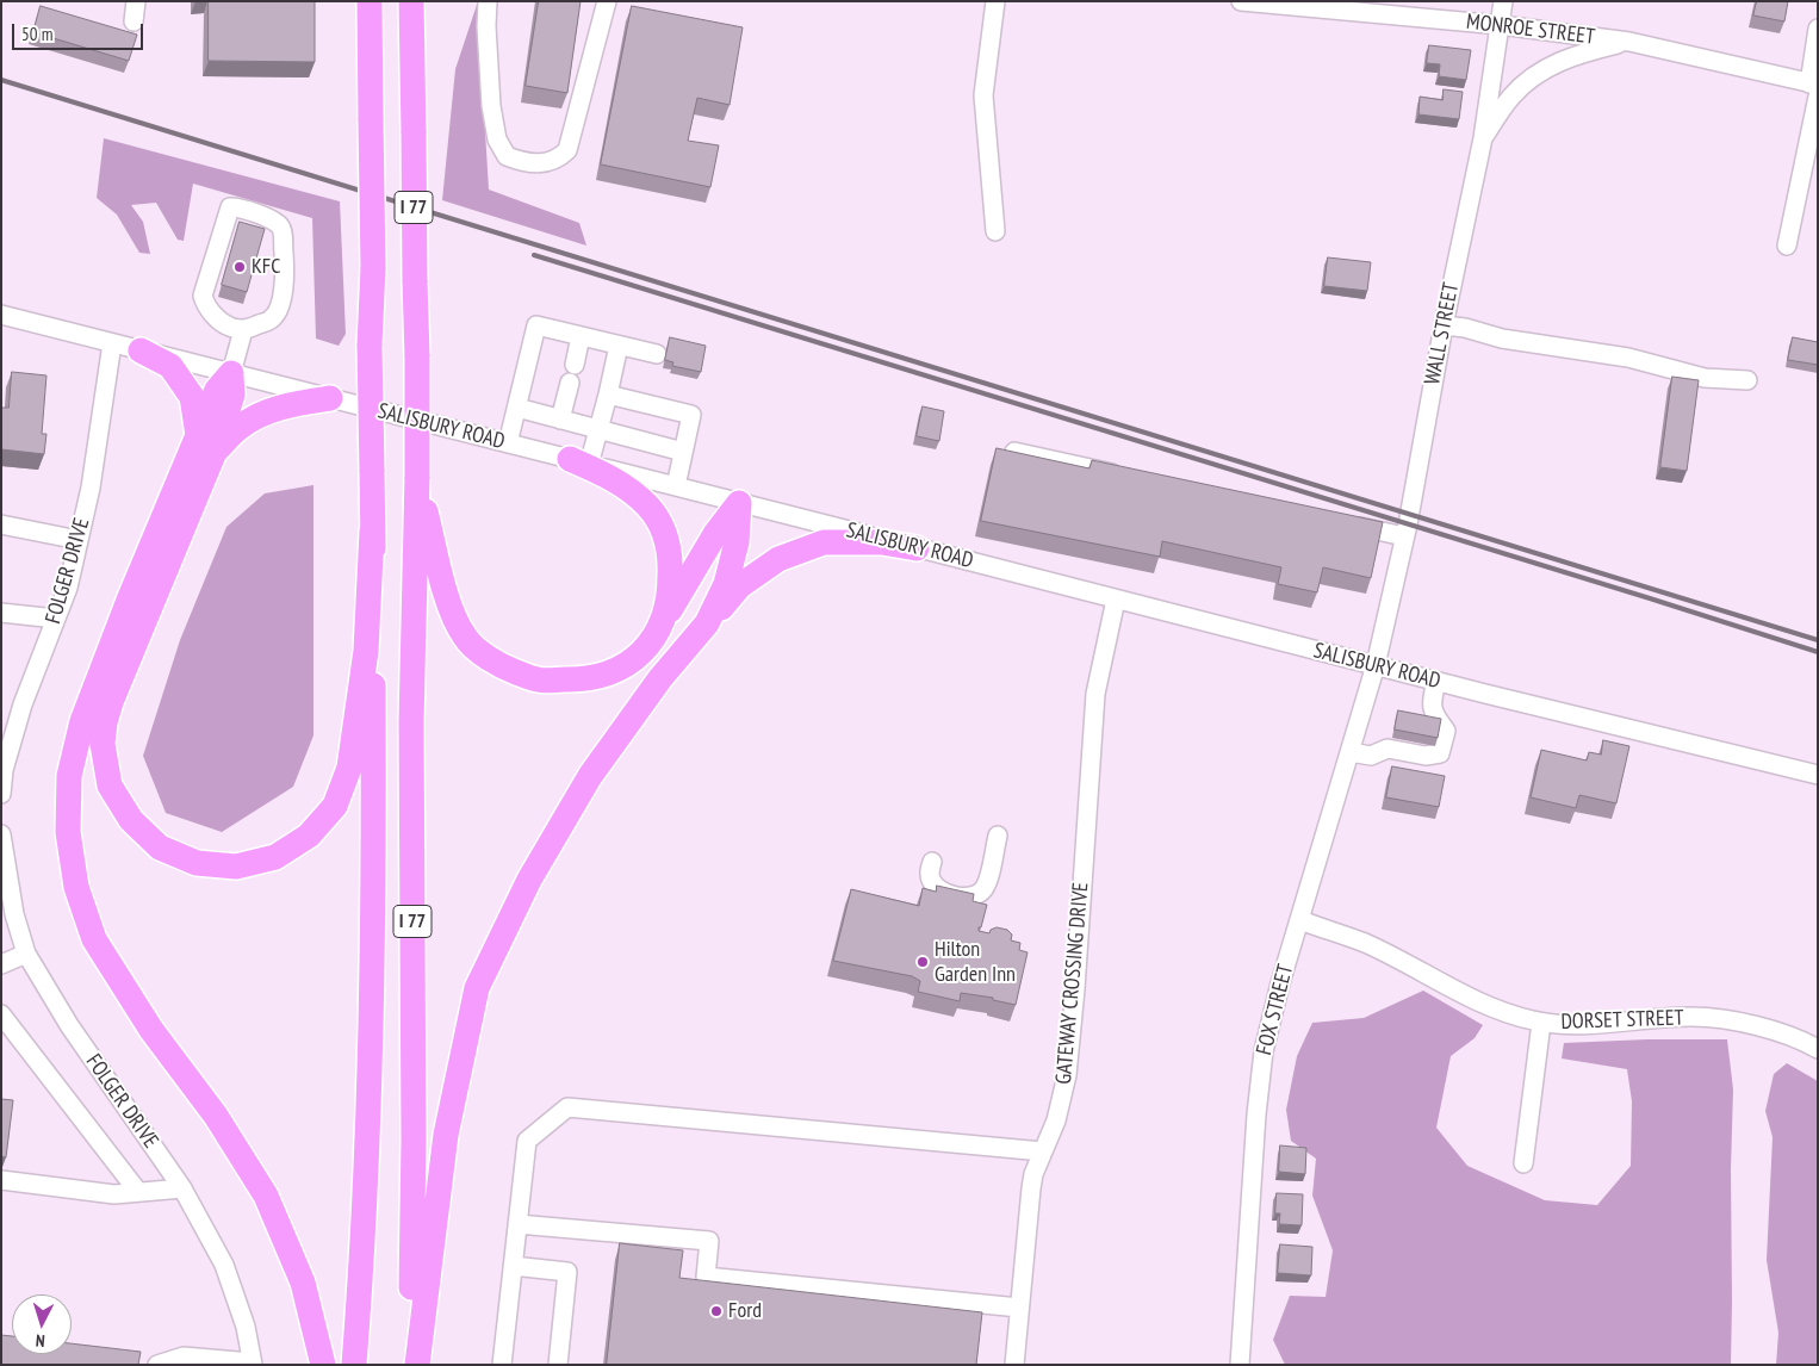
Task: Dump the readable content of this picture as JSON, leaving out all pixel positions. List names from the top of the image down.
{
  "streets": {
    "highway": ["I 77"],
    "street": [
      "MONROE STREET",
      "WALL STREET",
      "SALISBURY ROAD",
      "FOLGER DRIVE",
      "GATEWAY CROSSING DRIVE",
      "FOX STREET",
      "DORSET STREET"
    ]
  },
  "crossings": [
    ["MONROE STREET", "WALL STREET"],
    ["WALL STREET", "SALISBURY ROAD"],
    ["WALL STREET", "FOX STREET"],
    ["SALISBURY ROAD", "FOLGER DRIVE"],
    ["SALISBURY ROAD", "GATEWAY CROSSING DRIVE"],
    ["SALISBURY ROAD", "FOX STREET"],
    ["FOX STREET", "DORSET STREET"]
  ],
  "places": ["KFC", "Hilton Garden Inn", "Ford"],
  "scale_bar": "50 m",
  "north": "bottom"
}
